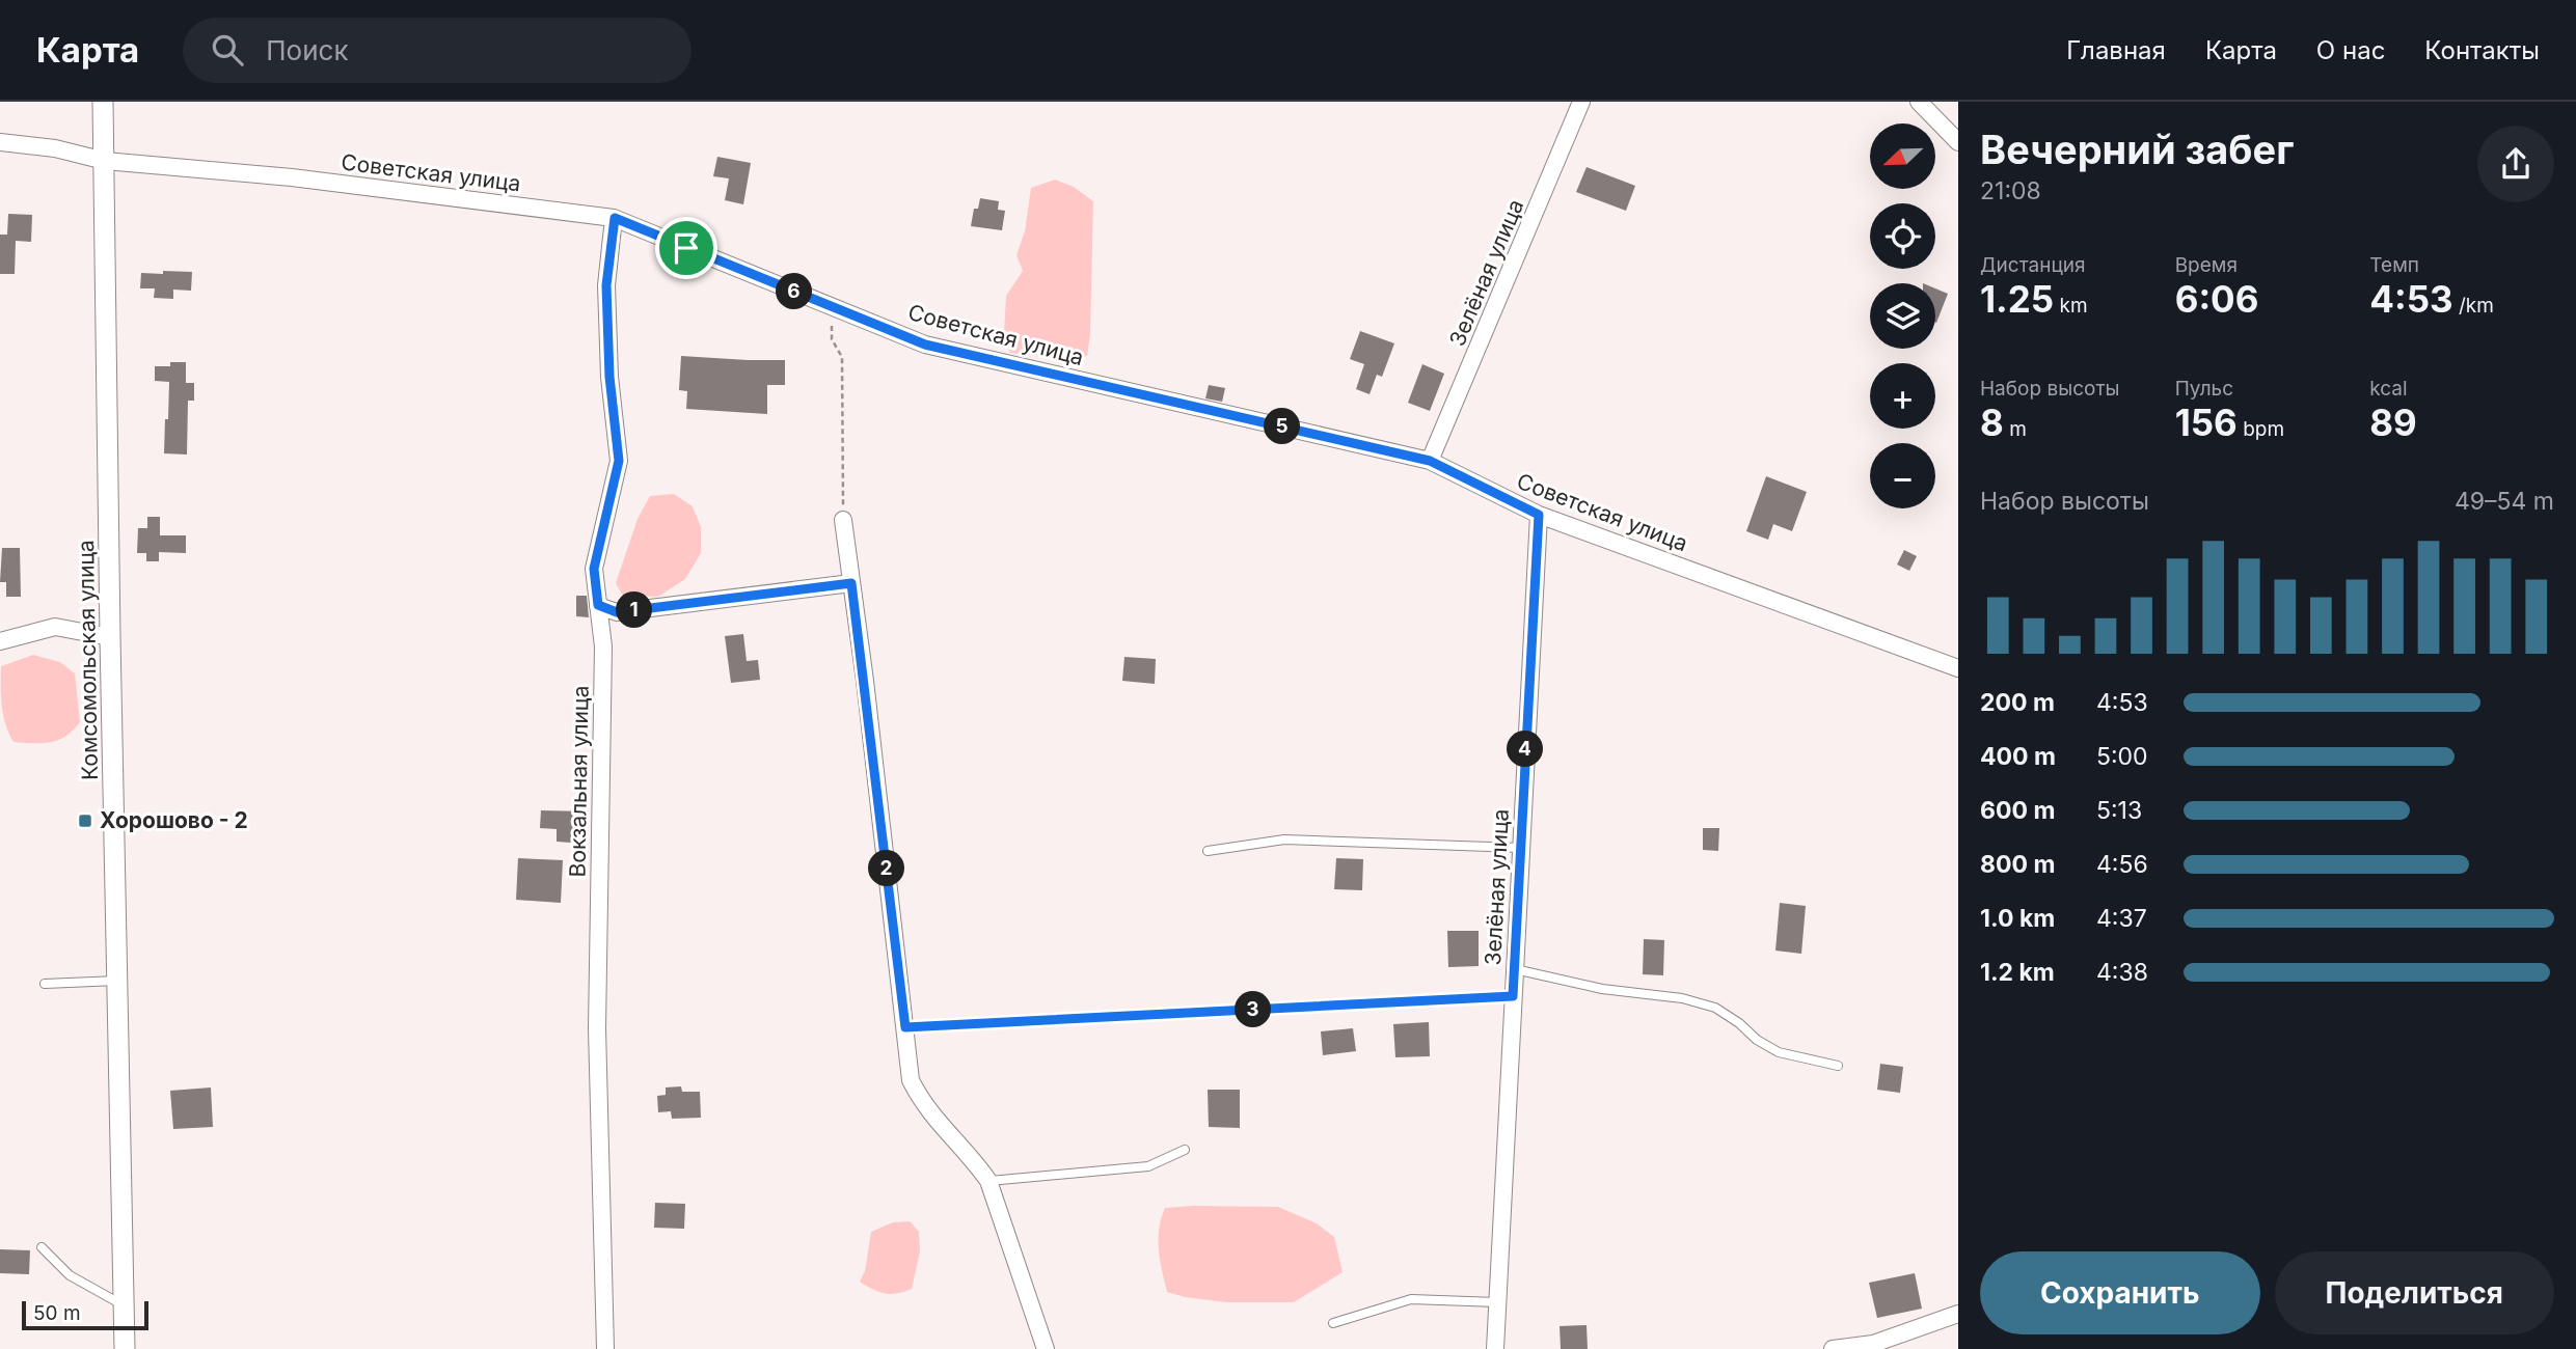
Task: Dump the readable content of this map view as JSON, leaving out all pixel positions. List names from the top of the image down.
{
  "streets": {
    "street": [
      "Советская улица",
      "Зелёная улица",
      "Комсомольская улица",
      "Вокзальная улица"
    ]
  },
  "crossings": [
    ["Советская улица", "Зелёная улица"],
    ["Советская улица", "Комсомольская улица"],
    ["Советская улица", "Вокзальная улица"]
  ],
  "places": {
    "transit": ["Хорошово - 2"]
  },
  "scale_bar": "50 m",
  "north": "bottom left",
  "page": {
    "header": "Карта",
    "search": "Поиск",
    "nav": [
      "Главная",
      "Карта",
      "О нас",
      "Контакты"
    ],
    "heading": ["Вечерний забег", "21:08"],
    "map_buttons": ["+", "−"],
    "stats": [
      ["Дистанция", "1.25 km"],
      ["Время", "6:06"],
      ["Темп", "4:53 /km"],
      ["Набор высоты", "8 m"],
      ["Пульс", "156 bpm"],
      ["kcal", "89"]
    ],
    "pins": [
      "6",
      "5",
      "1",
      "4",
      "2",
      "3"
    ],
    "chart": ["Набор высоты", "49–54 m"],
    "list": [
      {
        "name": "200 m",
        "note": "4:53"
      },
      {
        "name": "400 m",
        "note": "5:00"
      },
      {
        "name": "600 m",
        "note": "5:13"
      },
      {
        "name": "800 m",
        "note": "4:56"
      },
      {
        "name": "1.0 km",
        "note": "4:37"
      },
      {
        "name": "1.2 km",
        "note": "4:38"
      }
    ],
    "buttons": ["Сохранить", "Поделиться"],
    "scale": "50 m"
  }
}
